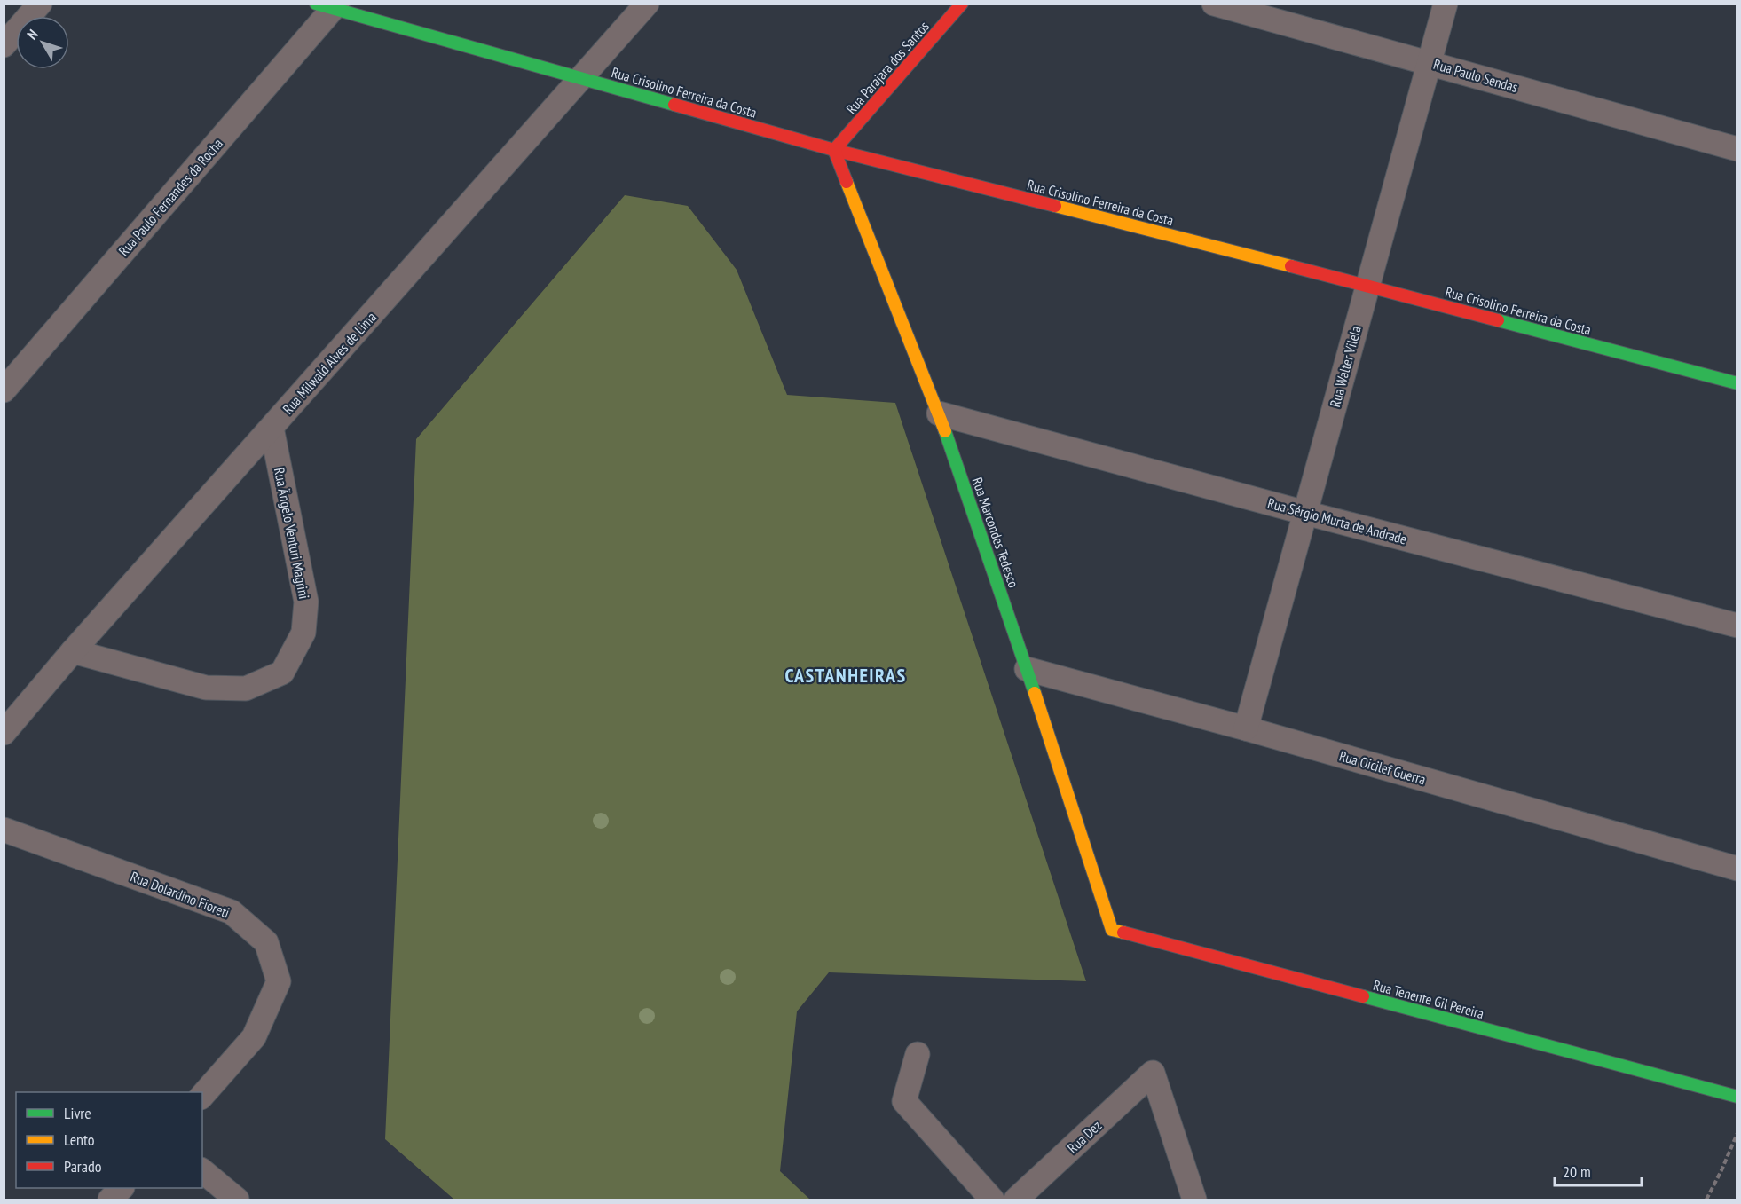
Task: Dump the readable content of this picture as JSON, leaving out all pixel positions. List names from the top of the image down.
{
  "streets": {
    "street": [
      "Rua Parajara dos Santos",
      "Rua Paulo Sendas",
      "Rua Crisolino Ferreira da Costa",
      "Rua Paulo Fernandes da Rocha",
      "Rua Milwald Alves de Lima",
      "Rua Walter Vilela",
      "Rua Sérgio Murta de Andrade",
      "Rua Marcondes Tedesco",
      "Rua Ängelo Venturi Magrini",
      "Rua Oicilef Guerra",
      "Rua Dolardino Fioreti",
      "Rua Tenente Gil Pereira",
      "Rua Dez"
    ]
  },
  "crossings": [
    ["Rua Parajara dos Santos", "Rua Crisolino Ferreira da Costa"],
    ["Rua Parajara dos Santos", "Rua Marcondes Tedesco"],
    ["Rua Paulo Sendas", "Rua Walter Vilela"],
    ["Rua Crisolino Ferreira da Costa", "Rua Paulo Fernandes da Rocha"],
    ["Rua Crisolino Ferreira da Costa", "Rua Milwald Alves de Lima"],
    ["Rua Crisolino Ferreira da Costa", "Rua Walter Vilela"],
    ["Rua Crisolino Ferreira da Costa", "Rua Marcondes Tedesco"],
    ["Rua Milwald Alves de Lima", "Rua Ängelo Venturi Magrini"],
    ["Rua Walter Vilela", "Rua Sérgio Murta de Andrade"],
    ["Rua Walter Vilela", "Rua Oicilef Guerra"],
    ["Rua Sérgio Murta de Andrade", "Rua Marcondes Tedesco"],
    ["Rua Marcondes Tedesco", "Rua Oicilef Guerra"],
    ["Rua Marcondes Tedesco", "Rua Tenente Gil Pereira"]
  ],
  "districts": ["CASTANHEIRAS"],
  "legend": ["Livre", "Lento", "Parado"],
  "scale_bar": "20 m",
  "north": "top left"
}
